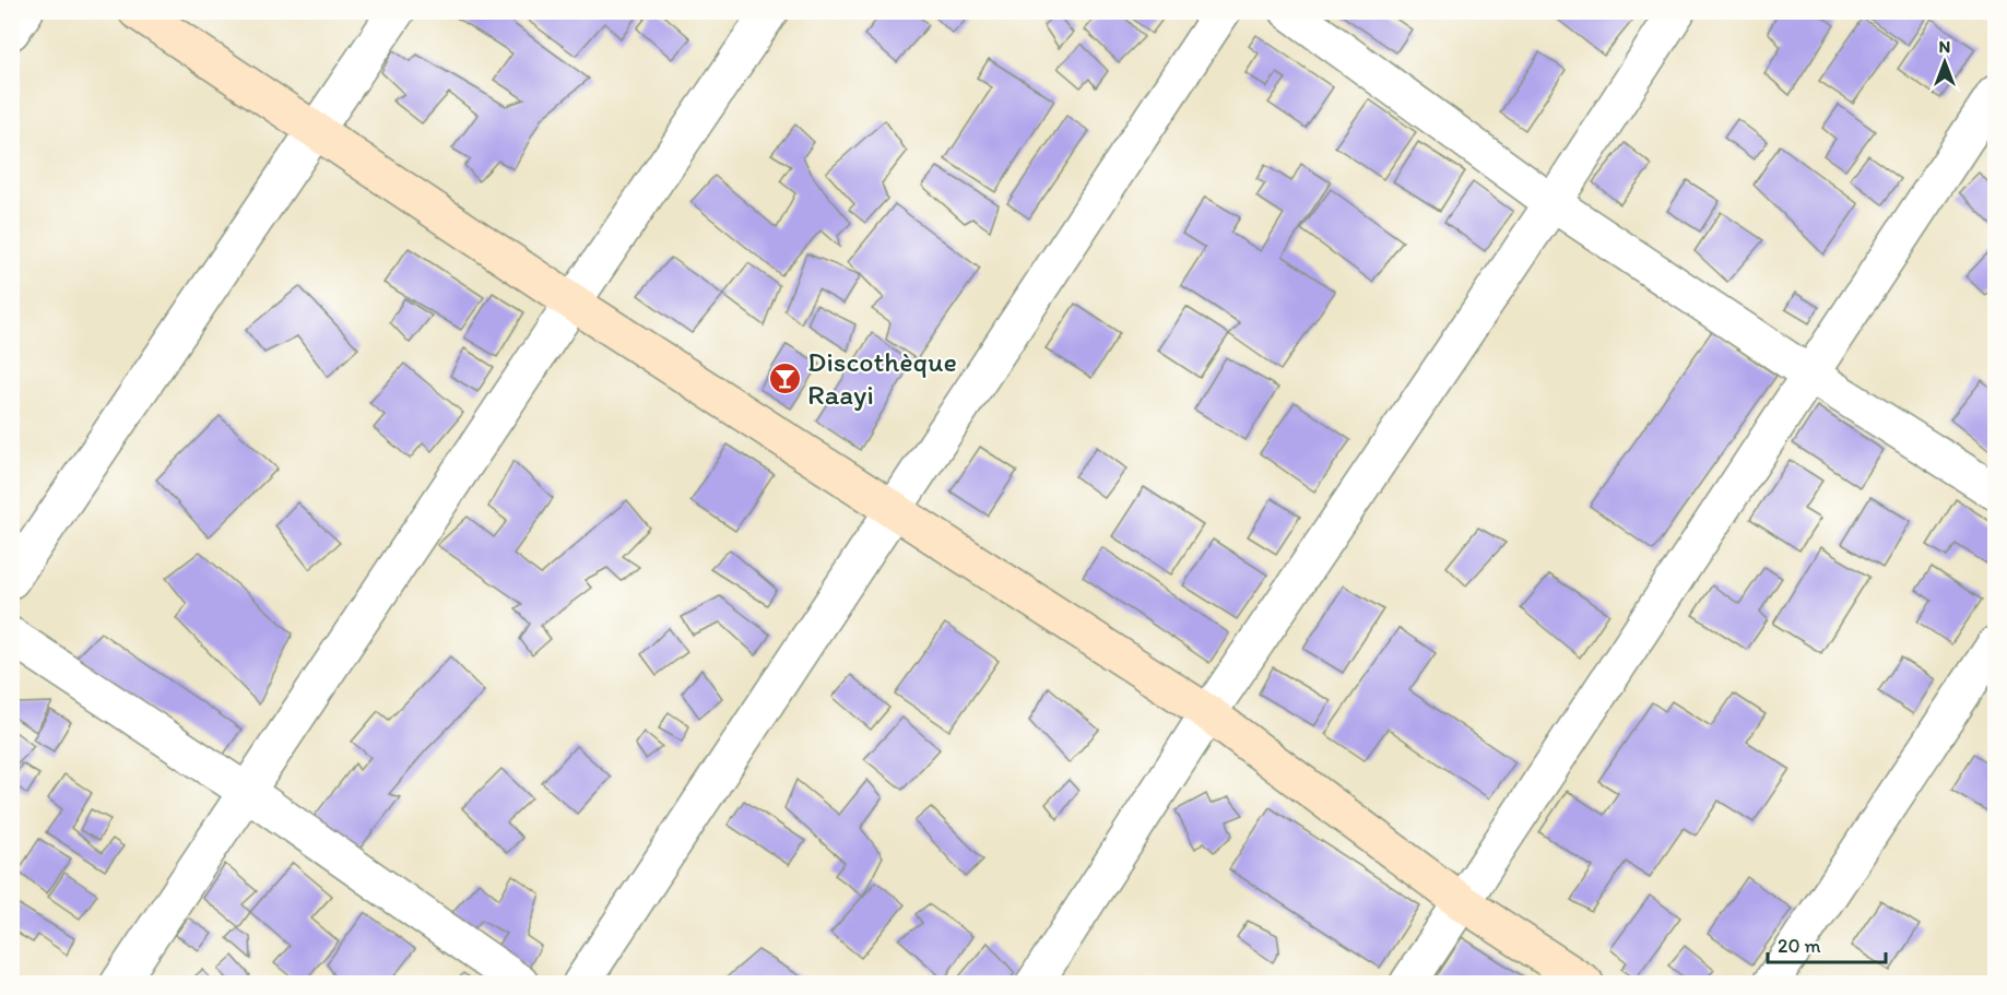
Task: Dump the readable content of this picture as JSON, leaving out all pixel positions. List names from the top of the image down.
{
  "places": {
    "bar": ["Discothèque Raayi"]
  },
  "scale_bar": "20 m",
  "north": "top"
}
